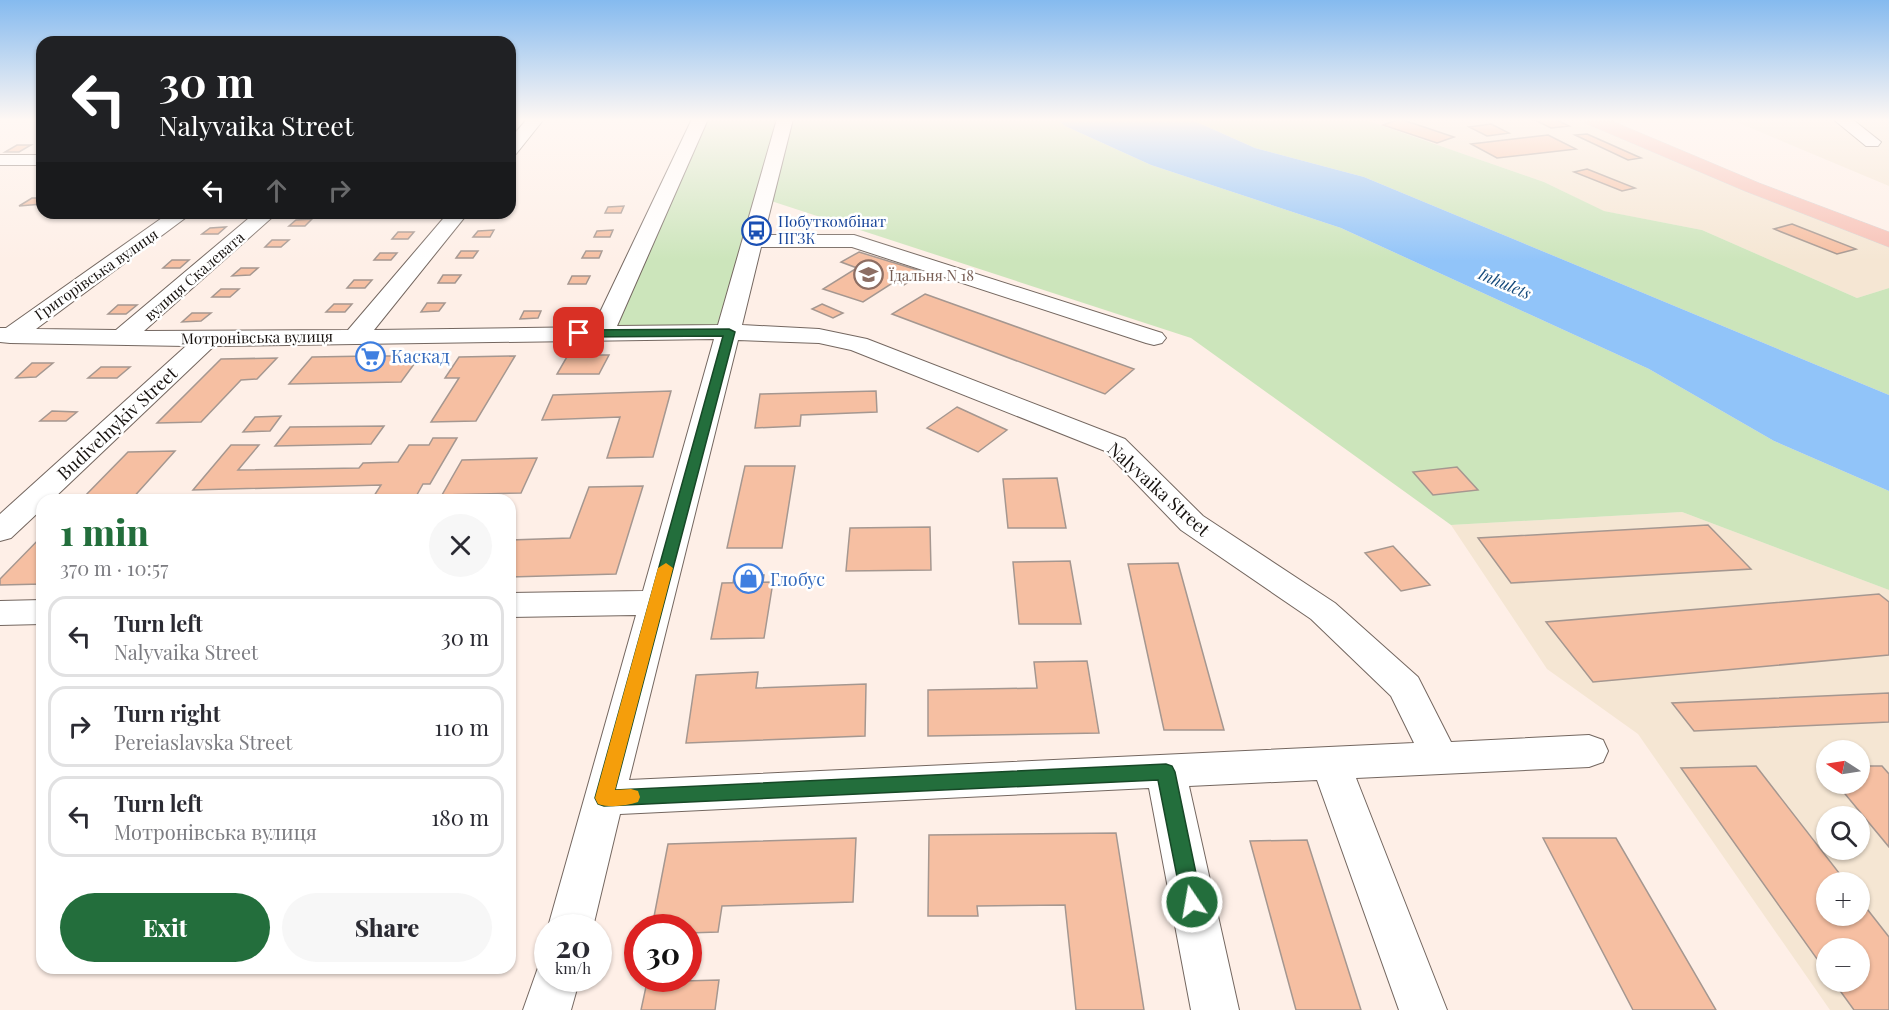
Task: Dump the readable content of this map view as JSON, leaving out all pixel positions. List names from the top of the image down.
{
  "streets": {
    "street": [
      "Григорівська вулиця",
      "вулиця Скалевата",
      "Мотронівська вулиця",
      "Budivelnykiv Street",
      "Nalyvaika Street"
    ]
  },
  "crossings": [
    ["Григорівська вулиця", "Мотронівська вулиця"],
    ["вулиця Скалевата", "Мотронівська вулиця"],
    ["Мотронівська вулиця", "Budivelnykiv Street"],
    ["Мотронівська вулиця", "Nalyvaika Street"]
  ],
  "water": ["Inhulets"],
  "places": {
    "bus stop": ["Побуткомбінат ПГЗК"],
    "school or university": ["Їдальня N 18"],
    "supermarket": ["Каскад"],
    "shop": ["Глобус"]
  },
  "north": "left",
  "page": {
    "turn": ["30 m", "Nalyvaika Street"],
    "heading": ["1 min", "370 m · 10:57"],
    "list": [
      {
        "name": "Turn left",
        "note": "Nalyvaika Street",
        "value": "30 m"
      },
      {
        "name": "Turn right",
        "note": "Pereiaslavska Street",
        "value": "110 m"
      },
      {
        "name": "Turn left",
        "note": "Мотронівська вулиця",
        "value": "180 m"
      }
    ],
    "map_buttons": ["+", "−"],
    "buttons": ["Exit", "Share"],
    "speed": "20 km/h",
    "limit": "30"
  }
}
